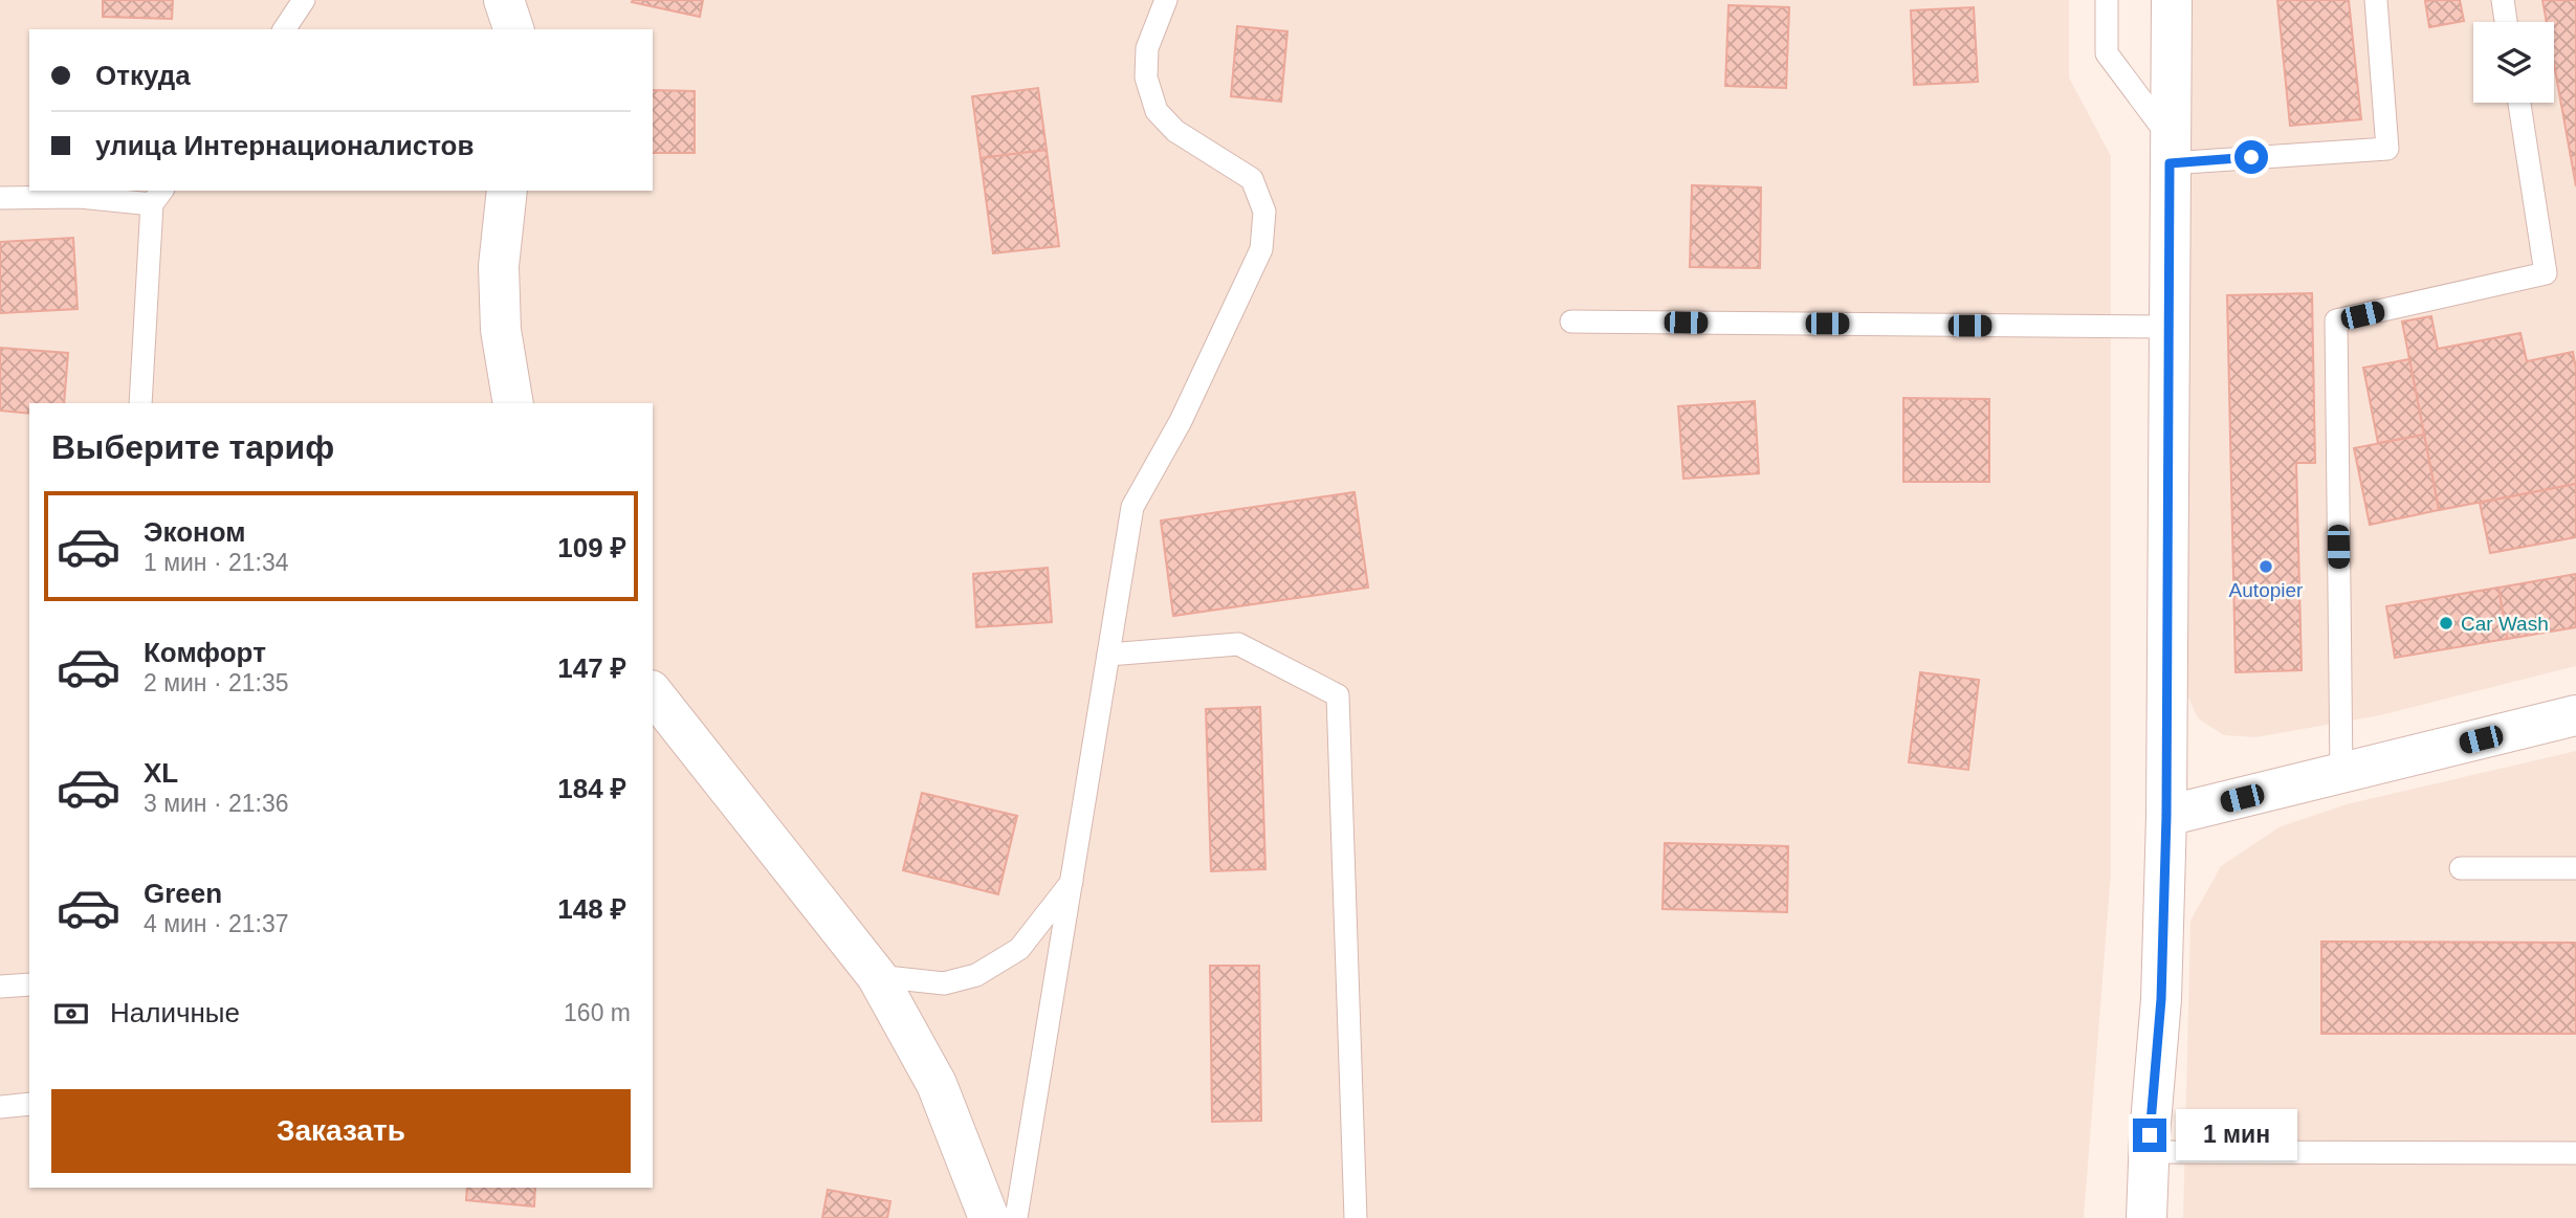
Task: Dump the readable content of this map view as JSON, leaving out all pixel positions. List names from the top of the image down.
{
  "places": ["Autopier", "Car Wash"],
  "page": {
    "banner": ["Откуда", "улица Интернационалистов"],
    "heading": "Выберите тариф",
    "list": [
      {
        "name": "Эконом",
        "note": "1 мин · 21:34",
        "value": "109 ₽"
      },
      {
        "name": "Комфорт",
        "note": "2 мин · 21:35",
        "value": "147 ₽"
      },
      {
        "name": "XL",
        "note": "3 мин · 21:36",
        "value": "184 ₽"
      },
      {
        "name": "Green",
        "note": "4 мин · 21:37",
        "value": "148 ₽"
      }
    ],
    "pay": ["Наличные", "160 m"],
    "buttons": "Заказать",
    "bubble": "1 мин"
  }
}
